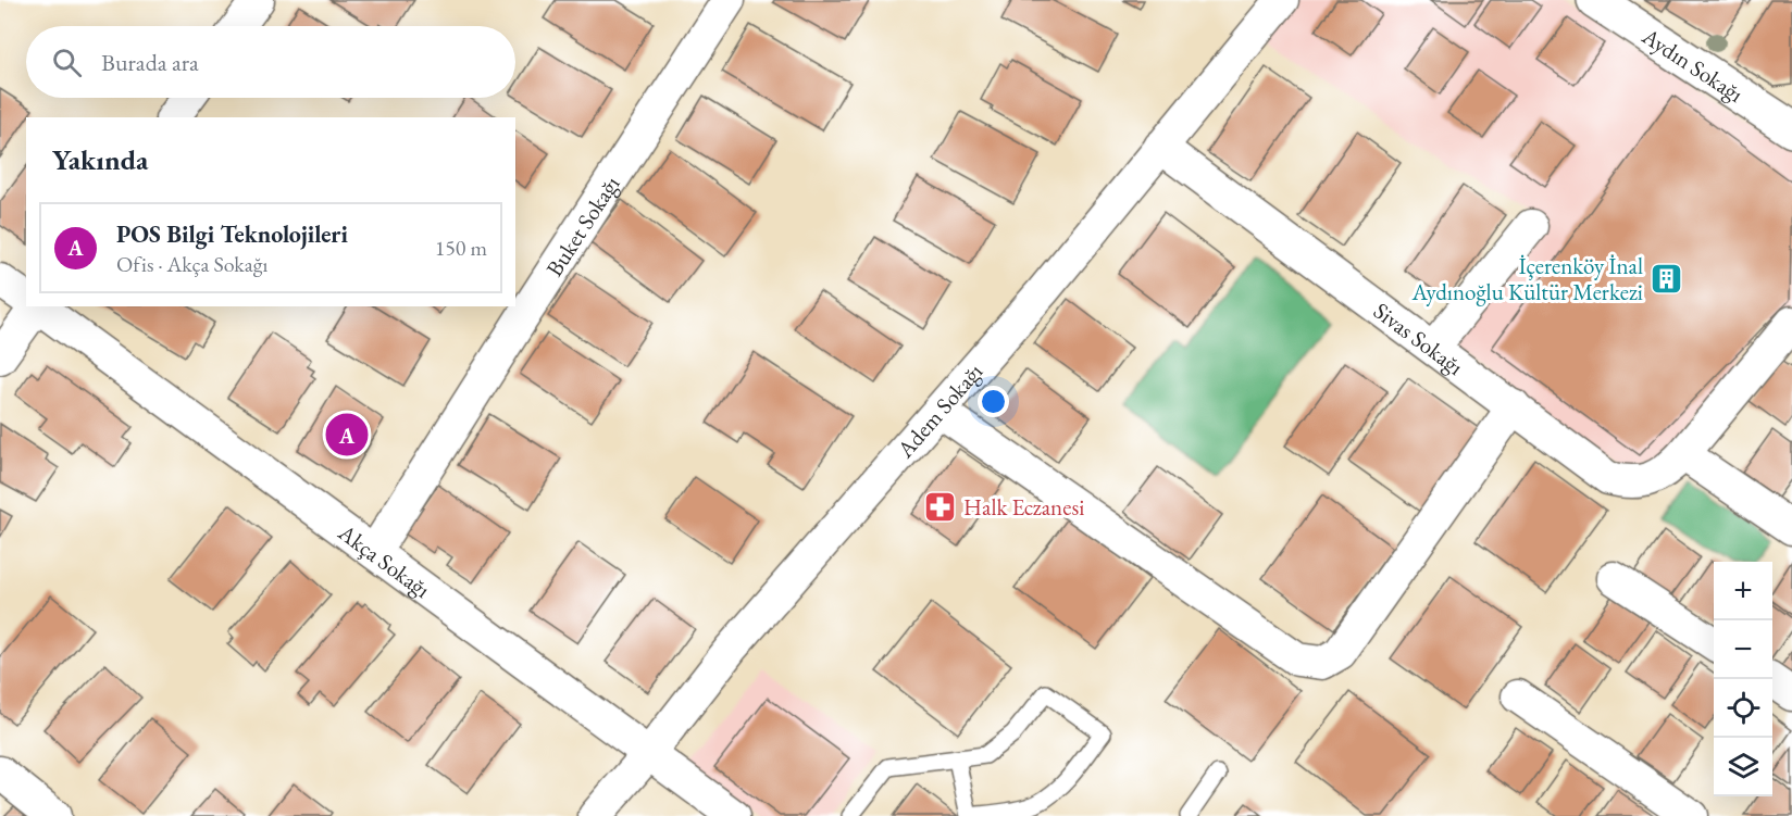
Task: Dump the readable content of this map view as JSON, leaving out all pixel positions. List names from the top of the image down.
{
  "streets": {
    "street": [
      "Aydın Sokağı",
      "Buket Sokağı",
      "Sivas Sokağı",
      "Adem Sokağı",
      "Akça Sokağı"
    ]
  },
  "crossings": [
    ["Buket Sokağı", "Akça Sokağı"],
    ["Sivas Sokağı", "Adem Sokağı"],
    ["Adem Sokağı", "Akça Sokağı"]
  ],
  "places": {
    "building": ["İçerenköy İnal Aydınoğlu Kültür Merkezi"],
    "pharmacy": ["Halk Eczanesi"]
  },
  "page": {
    "search": "Burada ara",
    "heading": "Yakında",
    "list": [
      {
        "mark": "A",
        "name": "POS Bilgi Teknolojileri",
        "note": "Ofis · Akça Sokağı",
        "value": "150 m"
      }
    ],
    "pins": "A",
    "map_buttons": ["+", "−"]
  }
}
